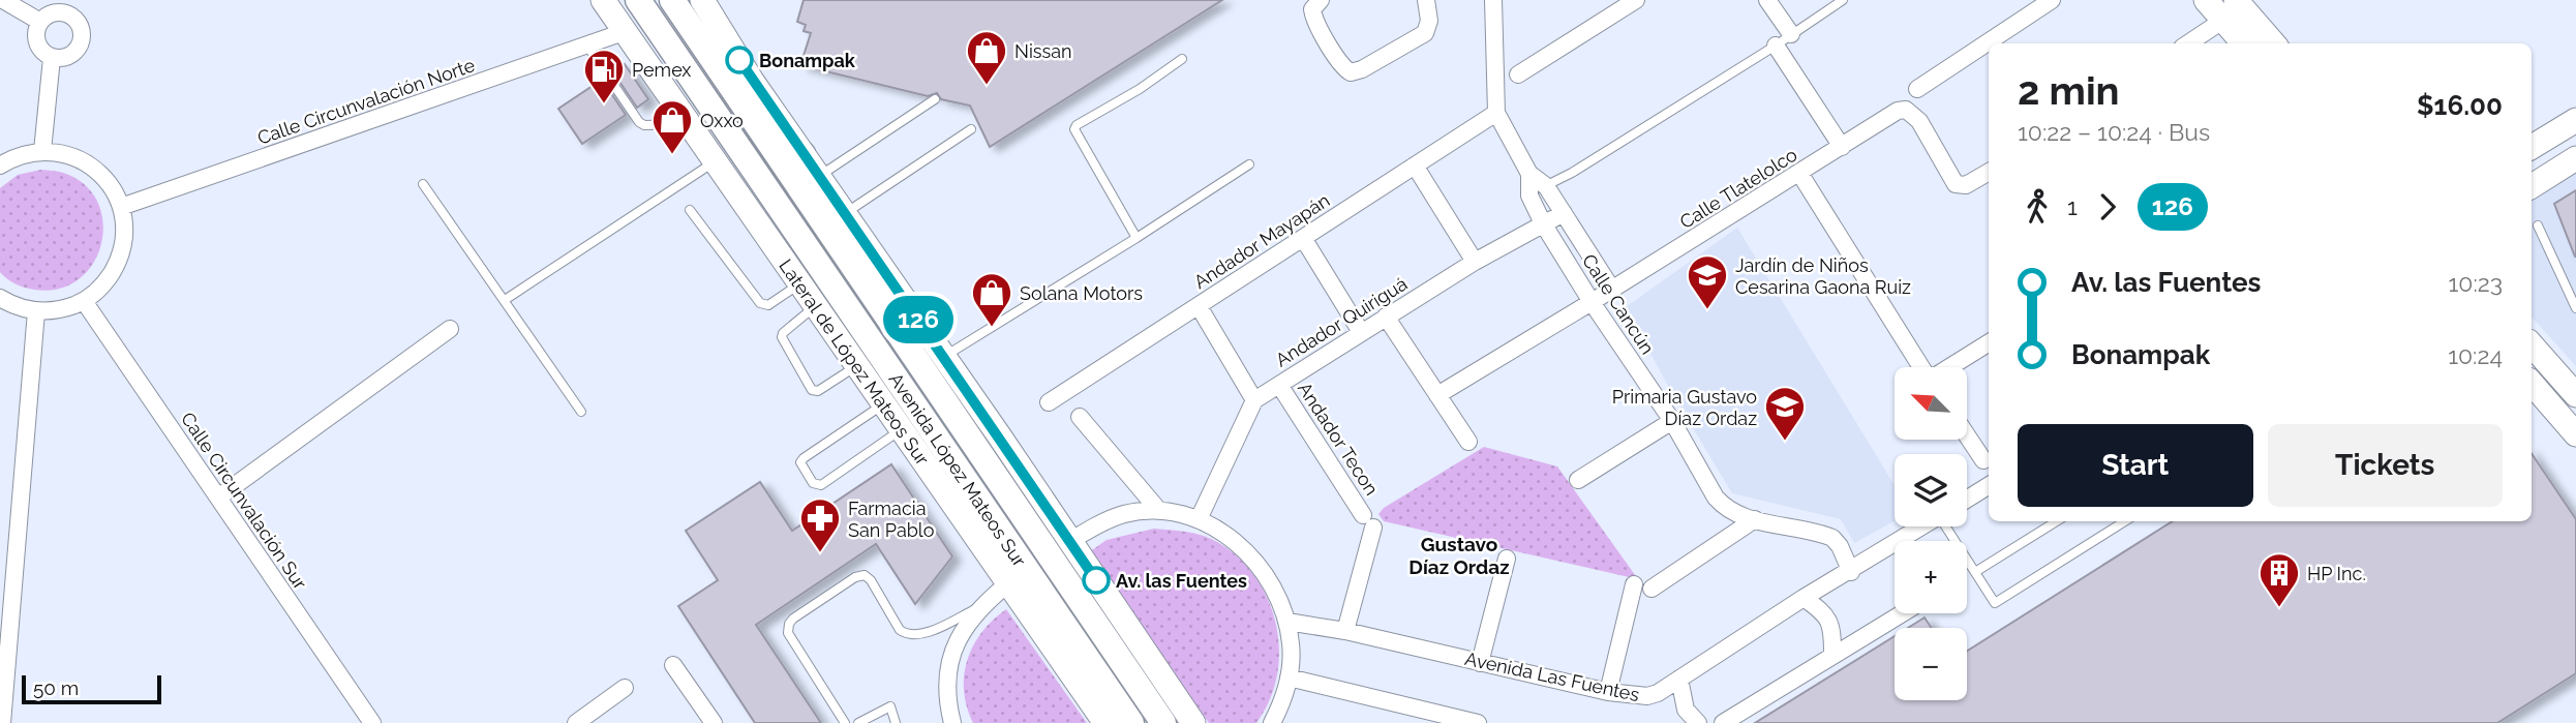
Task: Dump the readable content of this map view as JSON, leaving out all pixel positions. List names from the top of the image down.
{
  "streets": {
    "main road": ["Lateral de López Mateos Sur", "Avenida López Mateos Sur"],
    "street": [
      "Calle Circunvalación Norte",
      "Calle Tlatelolco",
      "Andador Mayapán",
      "Calle Cancún",
      "Andador Quiriguá",
      "Andador Tecon",
      "Calle Circunvalación Sur",
      "Avenida Las Fuentes"
    ]
  },
  "crossings": [
    ["Calle Circunvalación Norte", "Lateral de López Mateos Sur"],
    ["Calle Tlatelolco", "Calle Cancún"],
    ["Andador Mayapán", "Calle Cancún"],
    ["Calle Cancún", "Andador Quiriguá"],
    ["Calle Cancún", "Avenida Las Fuentes"],
    ["Andador Quiriguá", "Andador Tecon"],
    ["Lateral de López Mateos Sur", "Avenida López Mateos Sur"],
    ["Andador Tecon", "Avenida Las Fuentes"]
  ],
  "districts": ["Gustavo Díaz Ordaz"],
  "places": {
    "other": ["Bonampak", "Av. las Fuentes"],
    "shop": ["Nissan", "Oxxo", "Solana Motors"],
    "fuel station": ["Pemex"],
    "school or university": ["Jardín de Niños Cesarina Gaona Ruiz", "Primaria Gustavo Díaz Ordaz"],
    "pharmacy": ["Farmacia San Pablo"],
    "building": ["HP Inc."]
  },
  "lines": ["bus line 126"],
  "scale_bar": "50 m",
  "north": "top left",
  "page": {
    "on_map": "126",
    "heading": ["2 min", "10:22 – 10:24 · Bus", "$16.00"],
    "legs": ["1", "126"],
    "list": [
      {
        "name": "Av. las Fuentes",
        "value": "10:23"
      },
      {
        "name": "Bonampak",
        "value": "10:24"
      }
    ],
    "map_buttons": ["+", "−"],
    "buttons": ["Start", "Tickets"],
    "scale": "50 m"
  }
}
